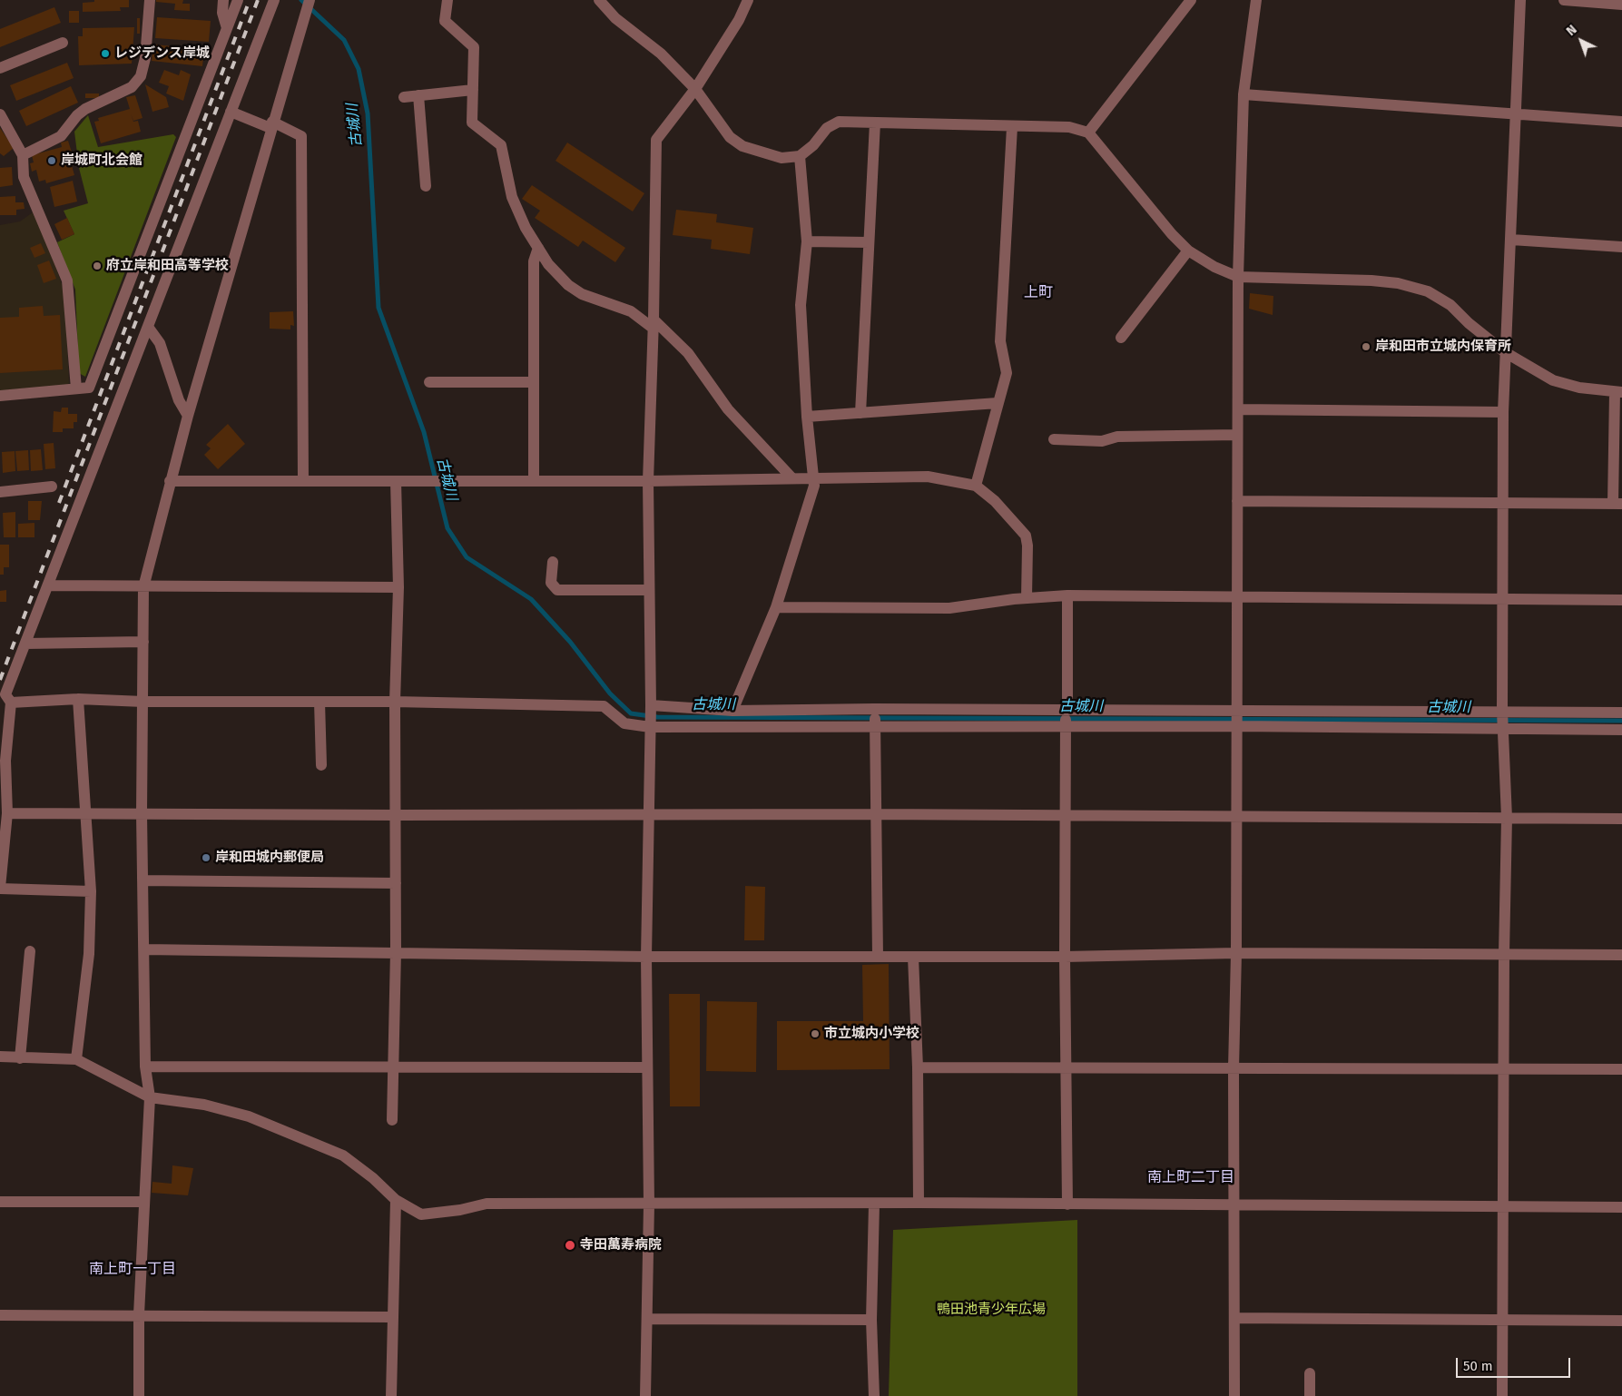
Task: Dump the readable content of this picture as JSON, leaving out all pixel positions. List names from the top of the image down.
{
  "districts": ["上町", "南上町二丁目", "南上町一丁目"],
  "water": ["古城川"],
  "parks": ["鴨田池青少年広場"],
  "places": [
    "レジデンス岸城",
    "岸城町北会館",
    "府立岸和田高等学校",
    "岸和田市立城内保育所",
    "岸和田城内郵便局",
    "市立城内小学校",
    "寺田萬寿病院"
  ],
  "scale_bar": "50 m",
  "north": "top left"
}
